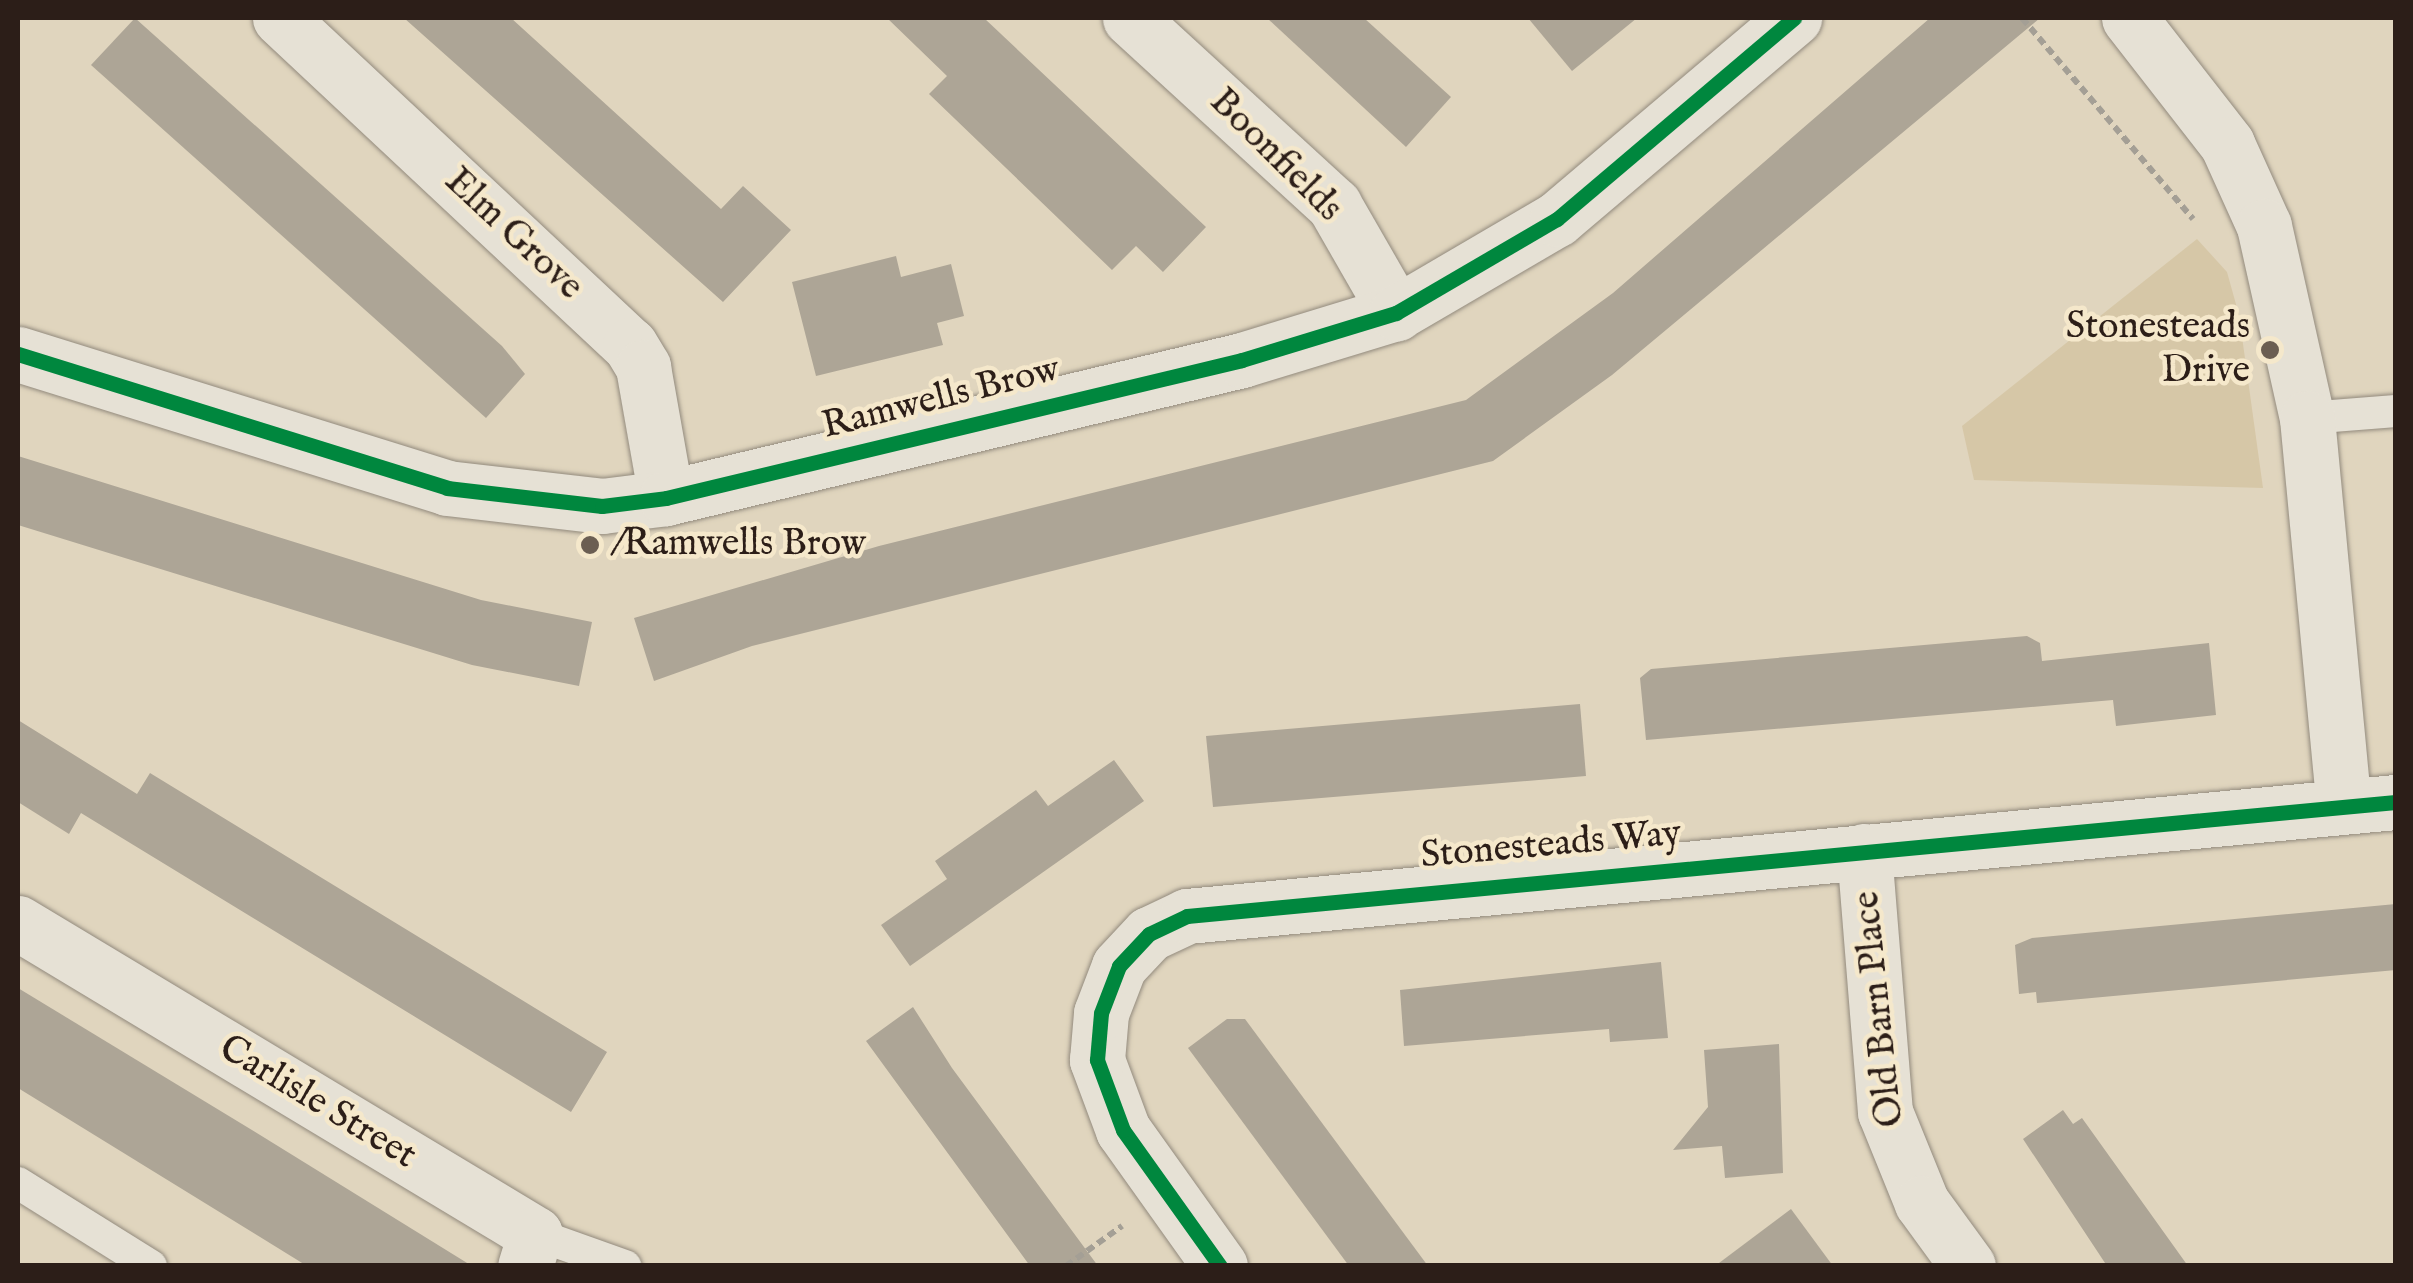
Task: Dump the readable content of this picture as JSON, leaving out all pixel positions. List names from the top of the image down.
{
  "streets": {
    "street": [
      "Boonfields",
      "Elm Grove",
      "Ramwells Brow",
      "Stonesteads Way",
      "Old Barn Place",
      "Carlisle Street"
    ]
  },
  "crossings": [
    ["Boonfields", "Ramwells Brow"],
    ["Elm Grove", "Ramwells Brow"],
    ["Stonesteads Way", "Old Barn Place"]
  ],
  "places": ["Stonesteads Drive", "/Ramwells Brow"]
}
